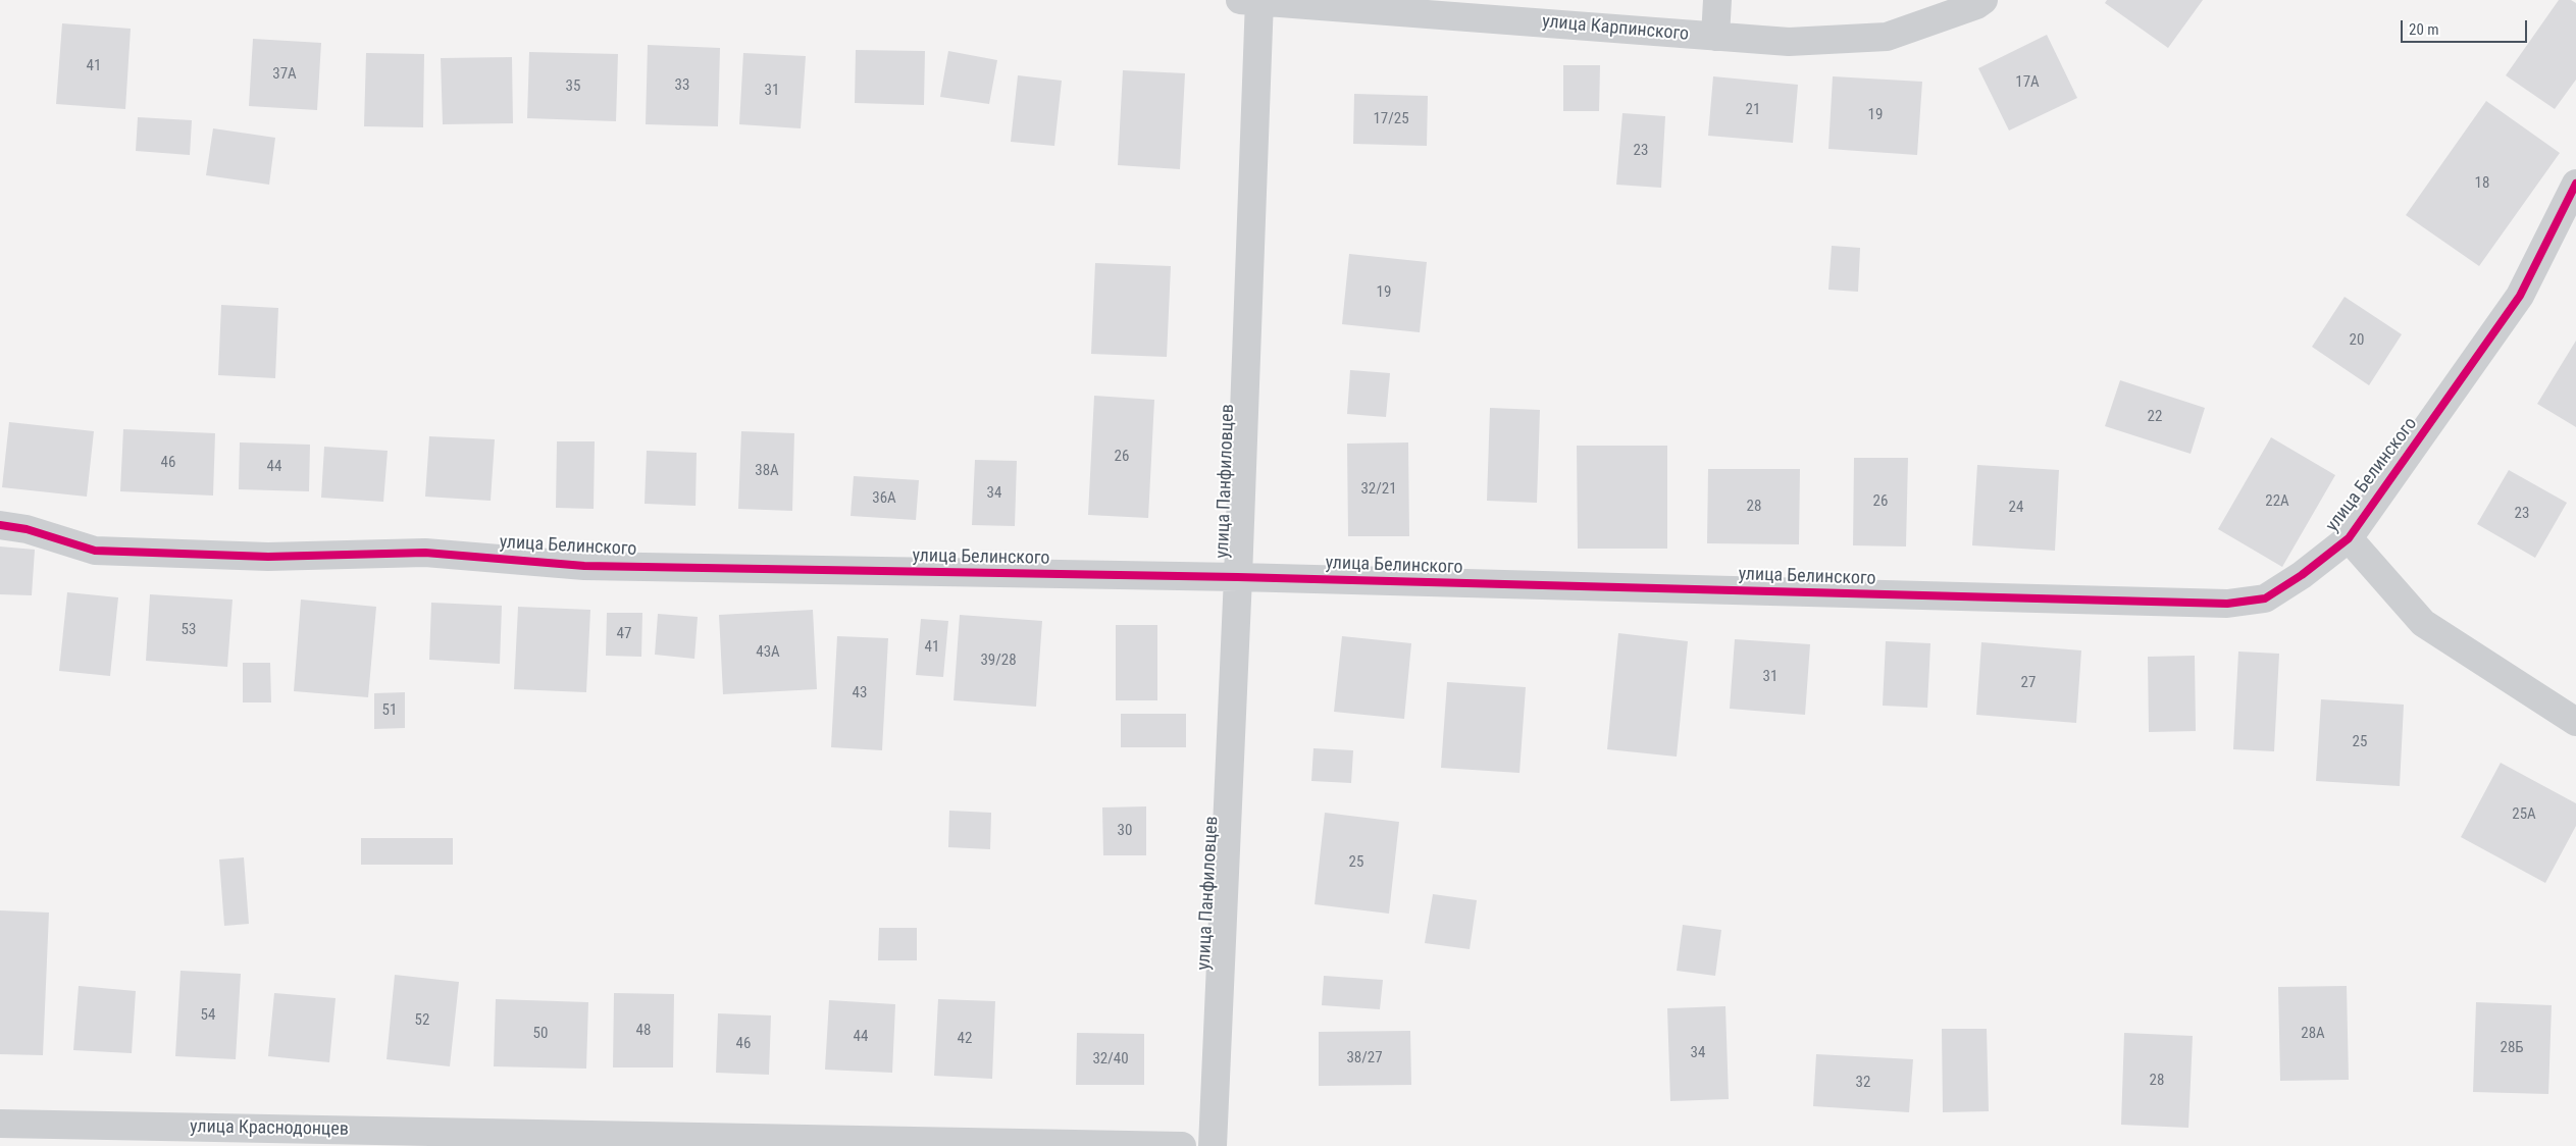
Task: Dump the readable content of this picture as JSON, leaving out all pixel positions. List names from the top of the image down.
{
  "streets": {
    "street": [
      "улица Карпинского",
      "улица Белинского",
      "улица Панфиловцев",
      "улица Краснодонцев"
    ]
  },
  "crossings": [
    ["улица Карпинского", "улица Панфиловцев"],
    ["улица Белинского", "улица Панфиловцев"]
  ],
  "house_numbers": [
    "41",
    "37А",
    "17А",
    "33",
    "35",
    "31",
    "21",
    "19",
    "17/25",
    "23",
    "18",
    "19",
    "20",
    "22",
    "26",
    "46",
    "44",
    "38А",
    "32/21",
    "34",
    "36А",
    "26",
    "22А",
    "28",
    "24",
    "23",
    "53",
    "47",
    "41",
    "43А",
    "39/28",
    "31",
    "27",
    "43",
    "51",
    "25",
    "25А",
    "30",
    "25",
    "54",
    "52",
    "48",
    "50",
    "28А",
    "44",
    "42",
    "46",
    "28Б",
    "34",
    "38/27",
    "32/40",
    "28",
    "32"
  ],
  "scale_bar": "20 m"
}
